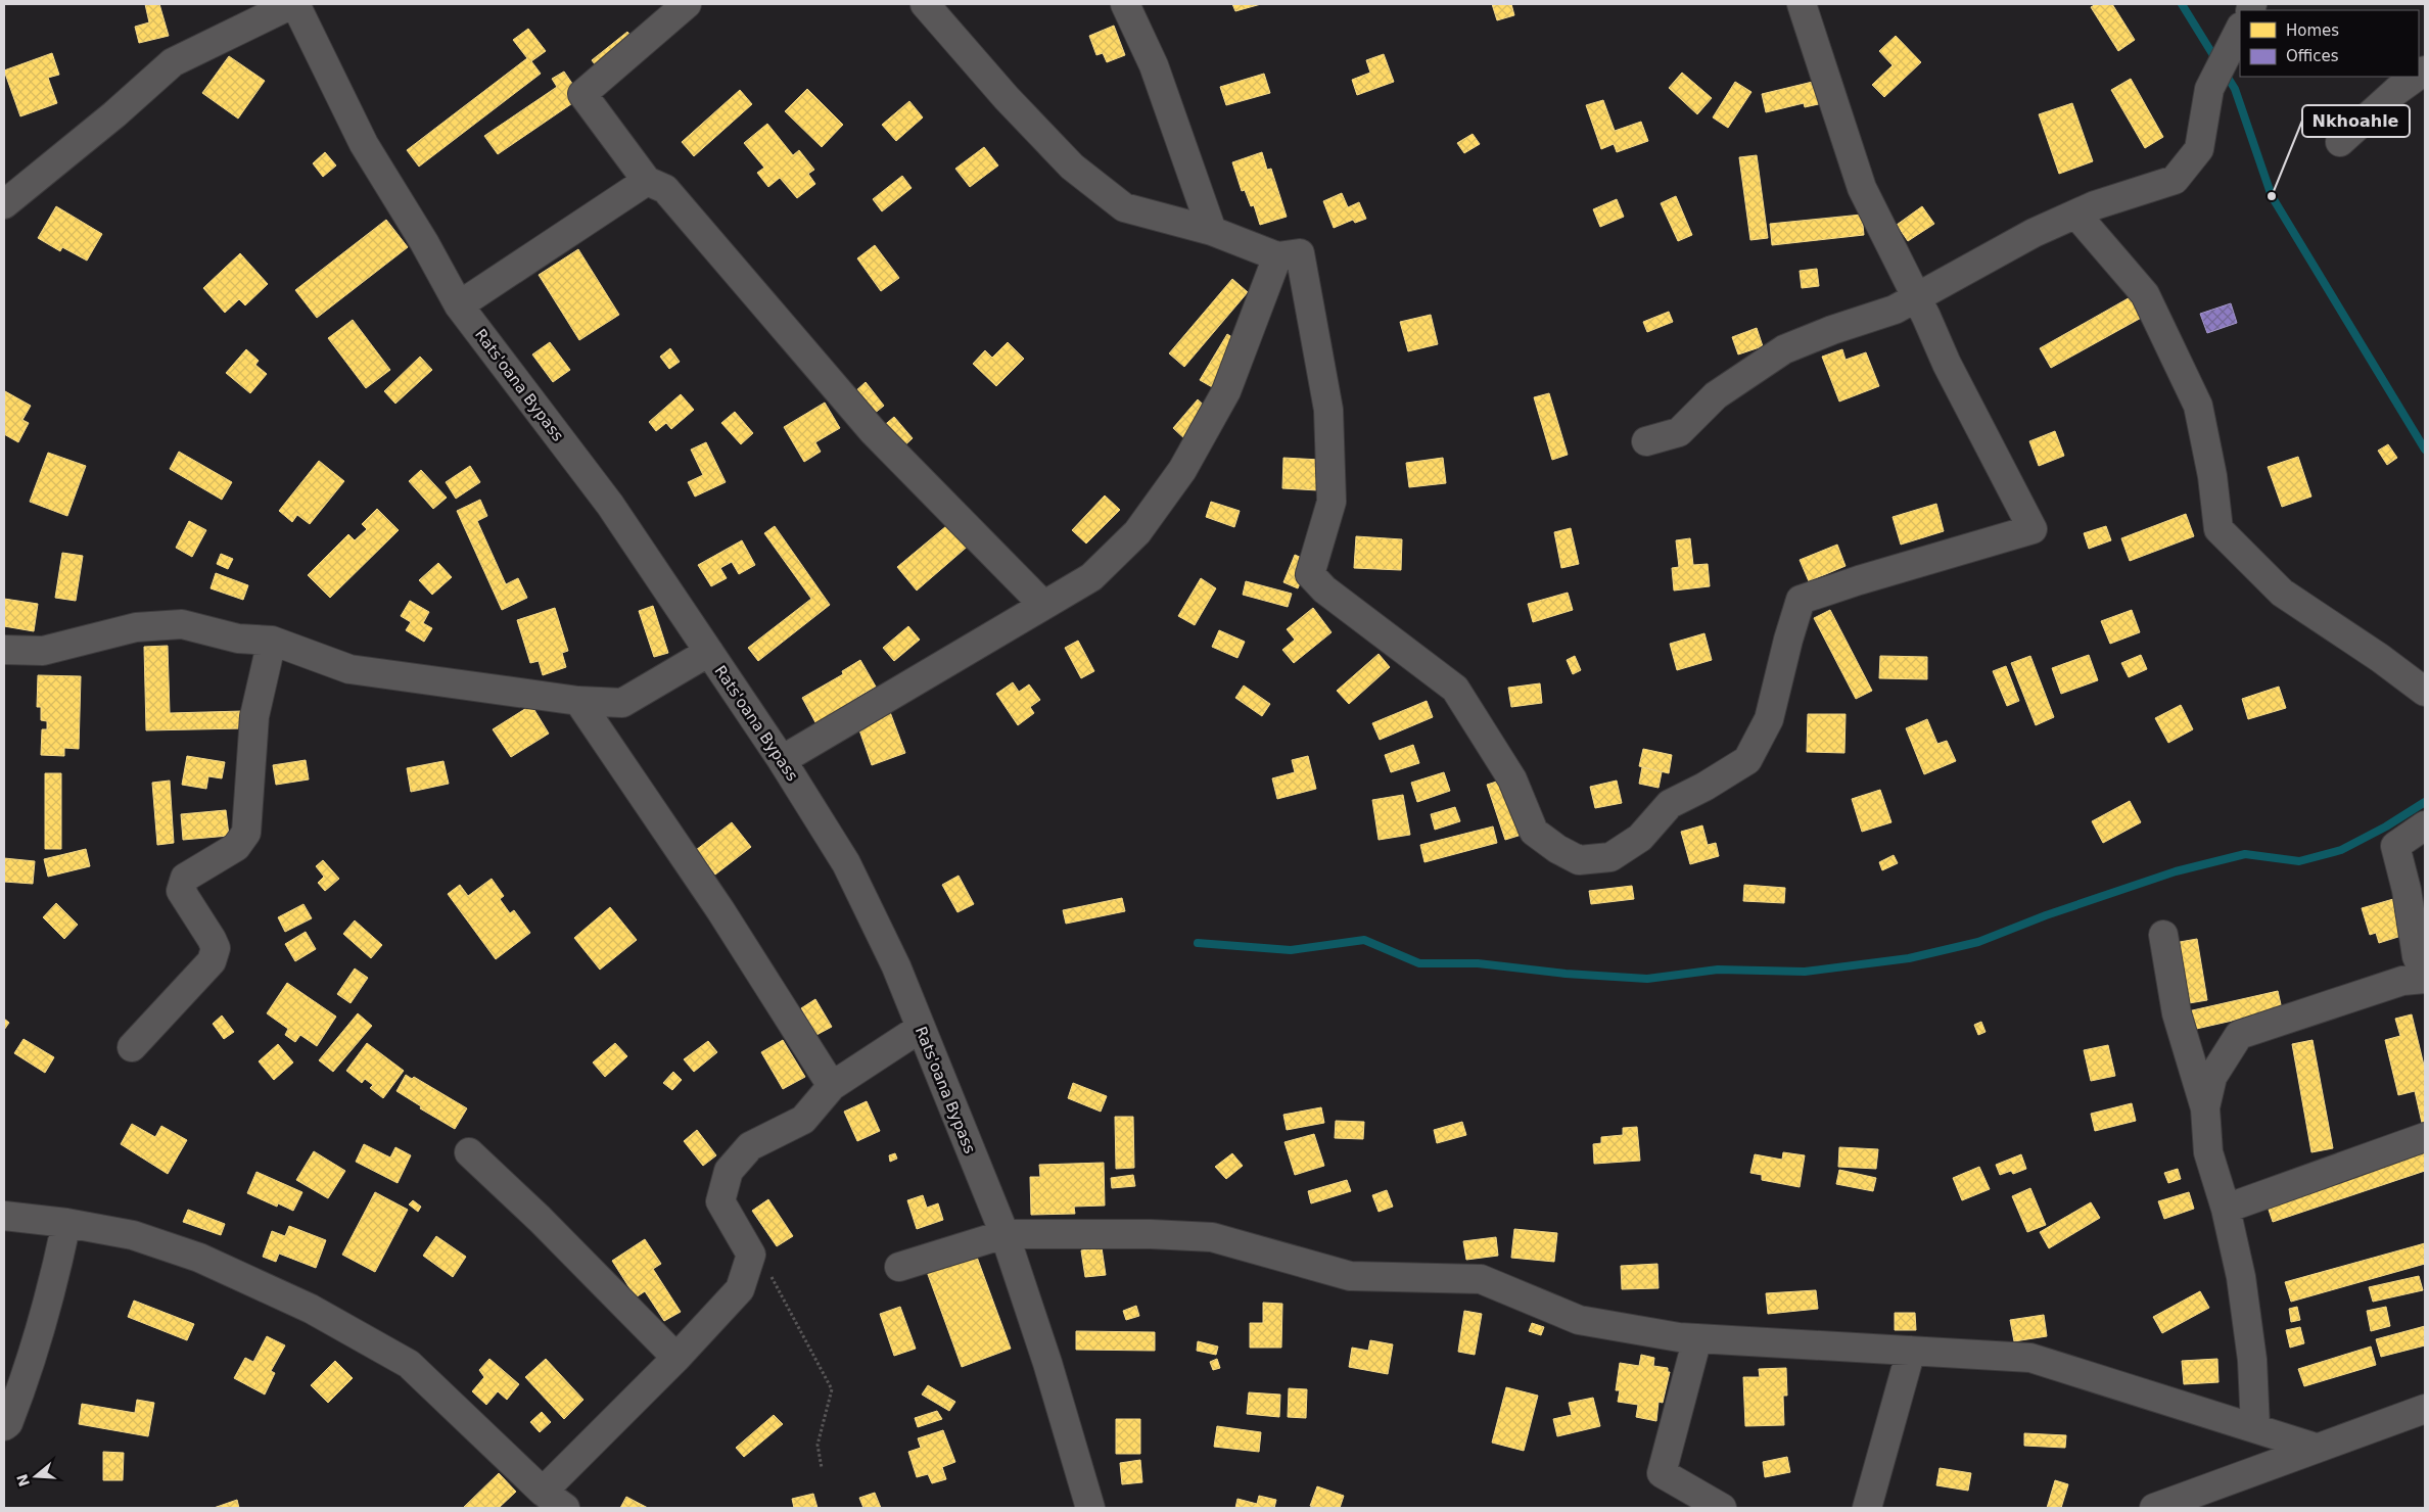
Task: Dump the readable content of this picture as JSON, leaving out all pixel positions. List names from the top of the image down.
{
  "streets": {
    "street": ["Rats'oana Bypass"]
  },
  "places": ["Nkhoahle"],
  "legend": ["Homes", "Offices"],
  "north": "left"
}
